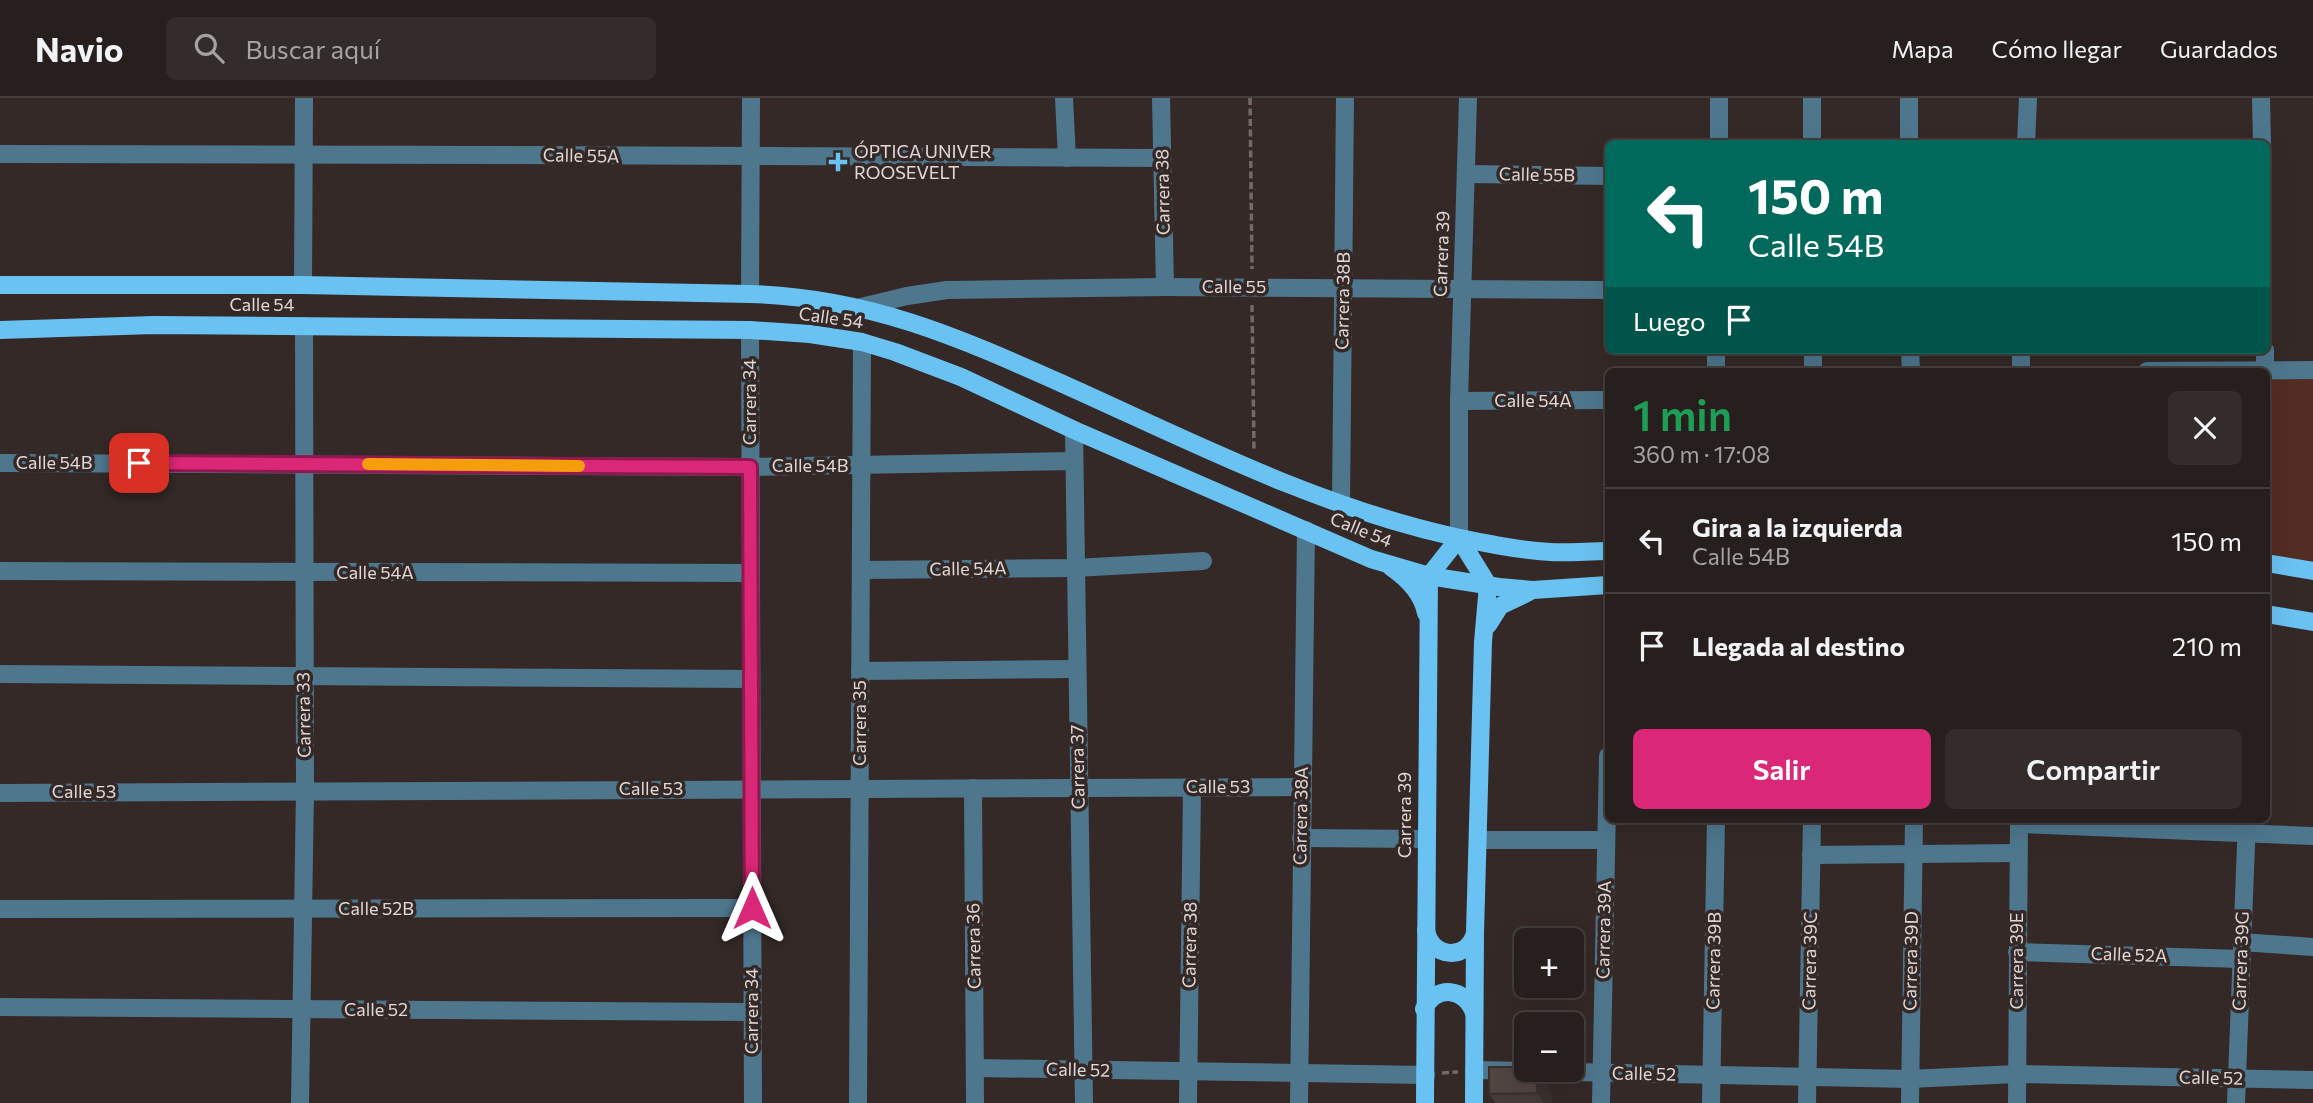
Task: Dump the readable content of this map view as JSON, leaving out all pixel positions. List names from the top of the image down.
{
  "streets": {
    "main road": ["Carrera 39", "Calle 54"],
    "street": [
      "Calle 55A",
      "Calle 55B",
      "Carrera 38",
      "Calle 55",
      "Carrera 38B",
      "Calle 54A",
      "Carrera 34",
      "Calle 54B",
      "Carrera 33",
      "Carrera 35",
      "Carrera 37",
      "Calle 53",
      "Carrera 38A",
      "Calle 52B",
      "Carrera 39A",
      "Carrera 36",
      "Calle 52A",
      "Carrera 39B",
      "Carrera 39C",
      "Carrera 39D",
      "Carrera 39E",
      "Carrera 39G",
      "Calle 52"
    ]
  },
  "crossings": [
    ["Calle 55A", "Carrera 38"],
    ["Calle 55B", "Carrera 39"],
    ["Carrera 38", "Calle 55"],
    ["Carrera 38", "Calle 53"],
    ["Carrera 38", "Calle 52"],
    ["Carrera 39", "Calle 55"],
    ["Carrera 39", "Calle 54"],
    ["Carrera 39", "Calle 54A"],
    ["Carrera 39", "Calle 52"],
    ["Calle 55", "Carrera 38B"],
    ["Calle 55", "Calle 54"],
    ["Carrera 38B", "Calle 54"],
    ["Calle 54", "Carrera 34"],
    ["Calle 54", "Carrera 33"],
    ["Calle 54", "Carrera 35"],
    ["Calle 54", "Carrera 37"],
    ["Calle 54", "Carrera 38A"],
    ["Calle 54A", "Carrera 34"],
    ["Calle 54A", "Carrera 33"],
    ["Calle 54A", "Carrera 35"],
    ["Calle 54A", "Carrera 37"],
    ["Carrera 34", "Calle 54B"],
    ["Carrera 34", "Calle 53"],
    ["Carrera 34", "Calle 52B"],
    ["Carrera 34", "Calle 52"],
    ["Calle 54B", "Carrera 33"],
    ["Calle 54B", "Carrera 35"],
    ["Calle 54B", "Carrera 37"],
    ["Carrera 33", "Calle 53"],
    ["Carrera 33", "Calle 52B"],
    ["Carrera 33", "Calle 52"],
    ["Carrera 35", "Calle 53"],
    ["Carrera 37", "Calle 53"],
    ["Carrera 37", "Calle 52"],
    ["Calle 53", "Carrera 38A"],
    ["Calle 53", "Carrera 36"],
    ["Carrera 38A", "Calle 52"],
    ["Carrera 39A", "Calle 52"],
    ["Carrera 36", "Calle 52"],
    ["Calle 52A", "Carrera 39E"],
    ["Calle 52A", "Carrera 39G"],
    ["Carrera 39B", "Calle 52"],
    ["Carrera 39C", "Calle 52"],
    ["Carrera 39D", "Calle 52"],
    ["Carrera 39E", "Calle 52"],
    ["Carrera 39G", "Calle 52"]
  ],
  "places": {
    "health": ["ÓPTICA UNIVER ROOSEVELT"]
  },
  "page": {
    "header": "Navio",
    "search": "Buscar aquí",
    "nav": ["Mapa", "Cómo llegar", "Guardados"],
    "turn": ["150 m", "Calle 54B"],
    "then": "Luego",
    "heading": ["1 min", "360 m · 17:08"],
    "list": [
      {
        "name": "Gira a la izquierda",
        "note": "Calle 54B",
        "value": "150 m"
      },
      {
        "name": "Llegada al destino",
        "value": "210 m"
      }
    ],
    "buttons": ["Salir", "Compartir"],
    "map_buttons": ["+", "−"]
  }
}
